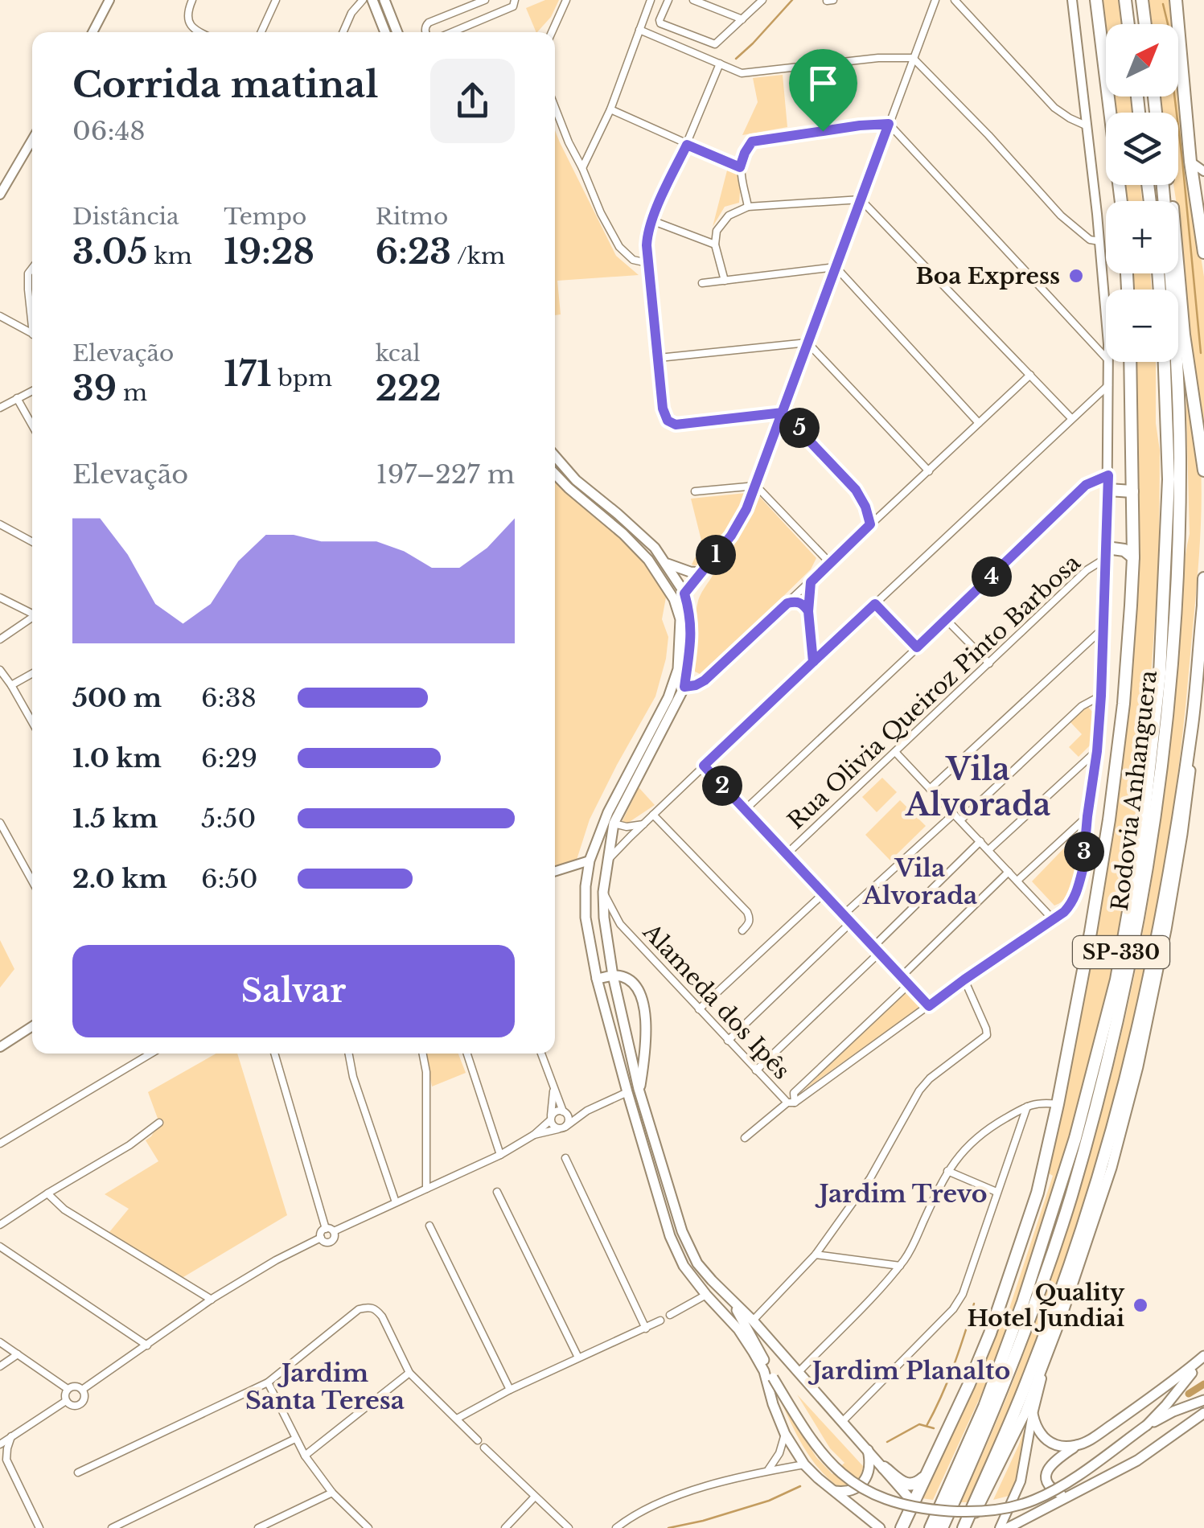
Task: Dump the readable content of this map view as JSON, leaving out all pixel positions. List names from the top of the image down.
{
  "streets": {
    "highway": ["Rodovia Anhanguera", "SP-330"],
    "street": ["Rua Olivia Queiroz Pinto Barbosa", "Alameda dos Ipês"]
  },
  "districts": [
    "Vila Alvorada",
    "Vila Alvorada",
    "Jardim Trevo",
    "Jardim Planalto",
    "Jardim Santa Teresa"
  ],
  "places": ["Boa Express", "Quality Hotel Jundiai"],
  "north": "top right",
  "page": {
    "map_buttons": ["+", "−"],
    "heading": ["Corrida matinal", "06:48"],
    "stats": [
      ["Distância", "3.05 km"],
      ["Tempo", "19:28"],
      ["Ritmo", "6:23 /km"],
      ["Elevação", "39 m"],
      ["171 bpm"],
      ["kcal", "222"]
    ],
    "pins": [
      "5",
      "1",
      "4",
      "2",
      "3"
    ],
    "chart": ["Elevação", "197–227 m"],
    "list": [
      {
        "name": "500 m",
        "note": "6:38"
      },
      {
        "name": "1.0 km",
        "note": "6:29"
      },
      {
        "name": "1.5 km",
        "note": "5:50"
      },
      {
        "name": "2.0 km",
        "note": "6:50"
      }
    ],
    "buttons": "Salvar"
  }
}
